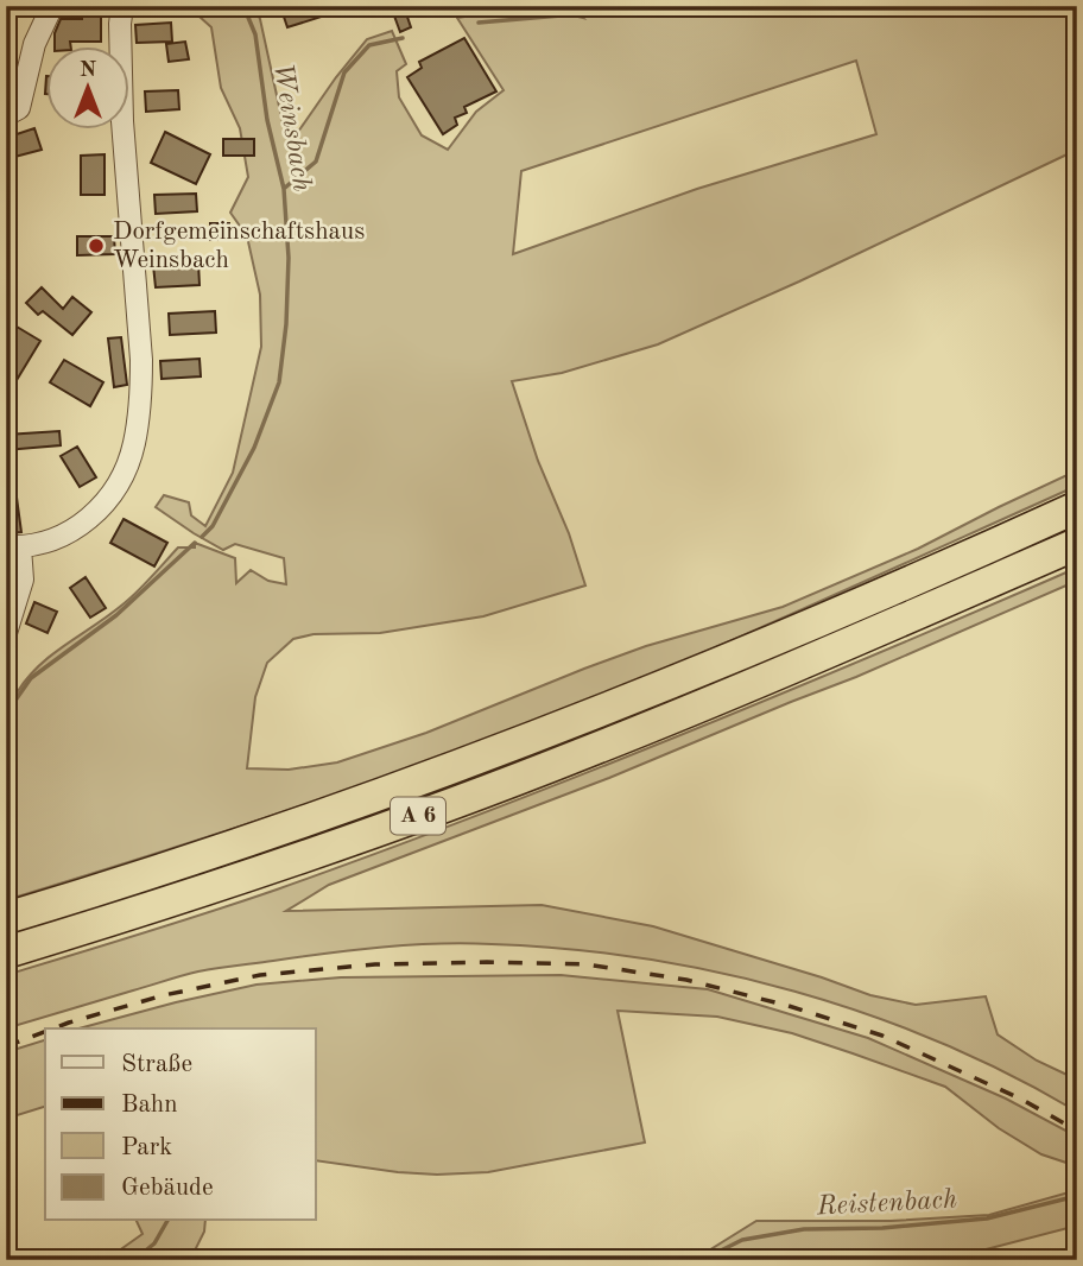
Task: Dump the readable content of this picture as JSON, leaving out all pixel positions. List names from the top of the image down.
{
  "streets": {
    "highway": ["A 6"]
  },
  "water": ["Weinsbach", "Reistenbach"],
  "places": ["Dorfgemeinschaftshaus Weinsbach"],
  "legend": [
    "Straße",
    "Bahn",
    "Park",
    "Gebäude"
  ],
  "north": "top"
}
